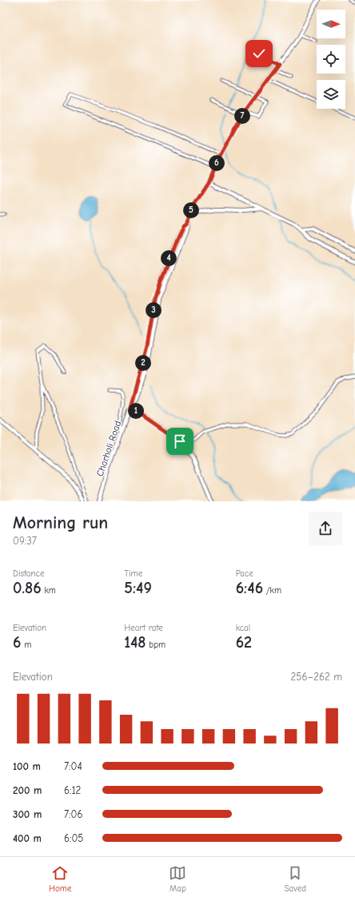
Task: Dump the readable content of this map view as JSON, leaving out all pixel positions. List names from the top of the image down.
{
  "streets": {
    "street": ["Charholi Road"]
  },
  "north": "right",
  "page": {
    "pins": [
      "7",
      "6",
      "5",
      "4",
      "3",
      "2",
      "1"
    ],
    "heading": ["Morning run", "09:37"],
    "stats": [
      ["Distance", "0.86 km"],
      ["Time", "5:49"],
      ["Pace", "6:46 /km"],
      ["Elevation", "6 m"],
      ["Heart rate", "148 bpm"],
      ["kcal", "62"]
    ],
    "chart": ["Elevation", "256–262 m"],
    "list": [
      {
        "name": "100 m",
        "note": "7:04"
      },
      {
        "name": "200 m",
        "note": "6:12"
      },
      {
        "name": "300 m",
        "note": "7:06"
      },
      {
        "name": "400 m",
        "note": "6:05"
      }
    ],
    "tabs": ["Home", "Map", "Saved"]
  }
}
